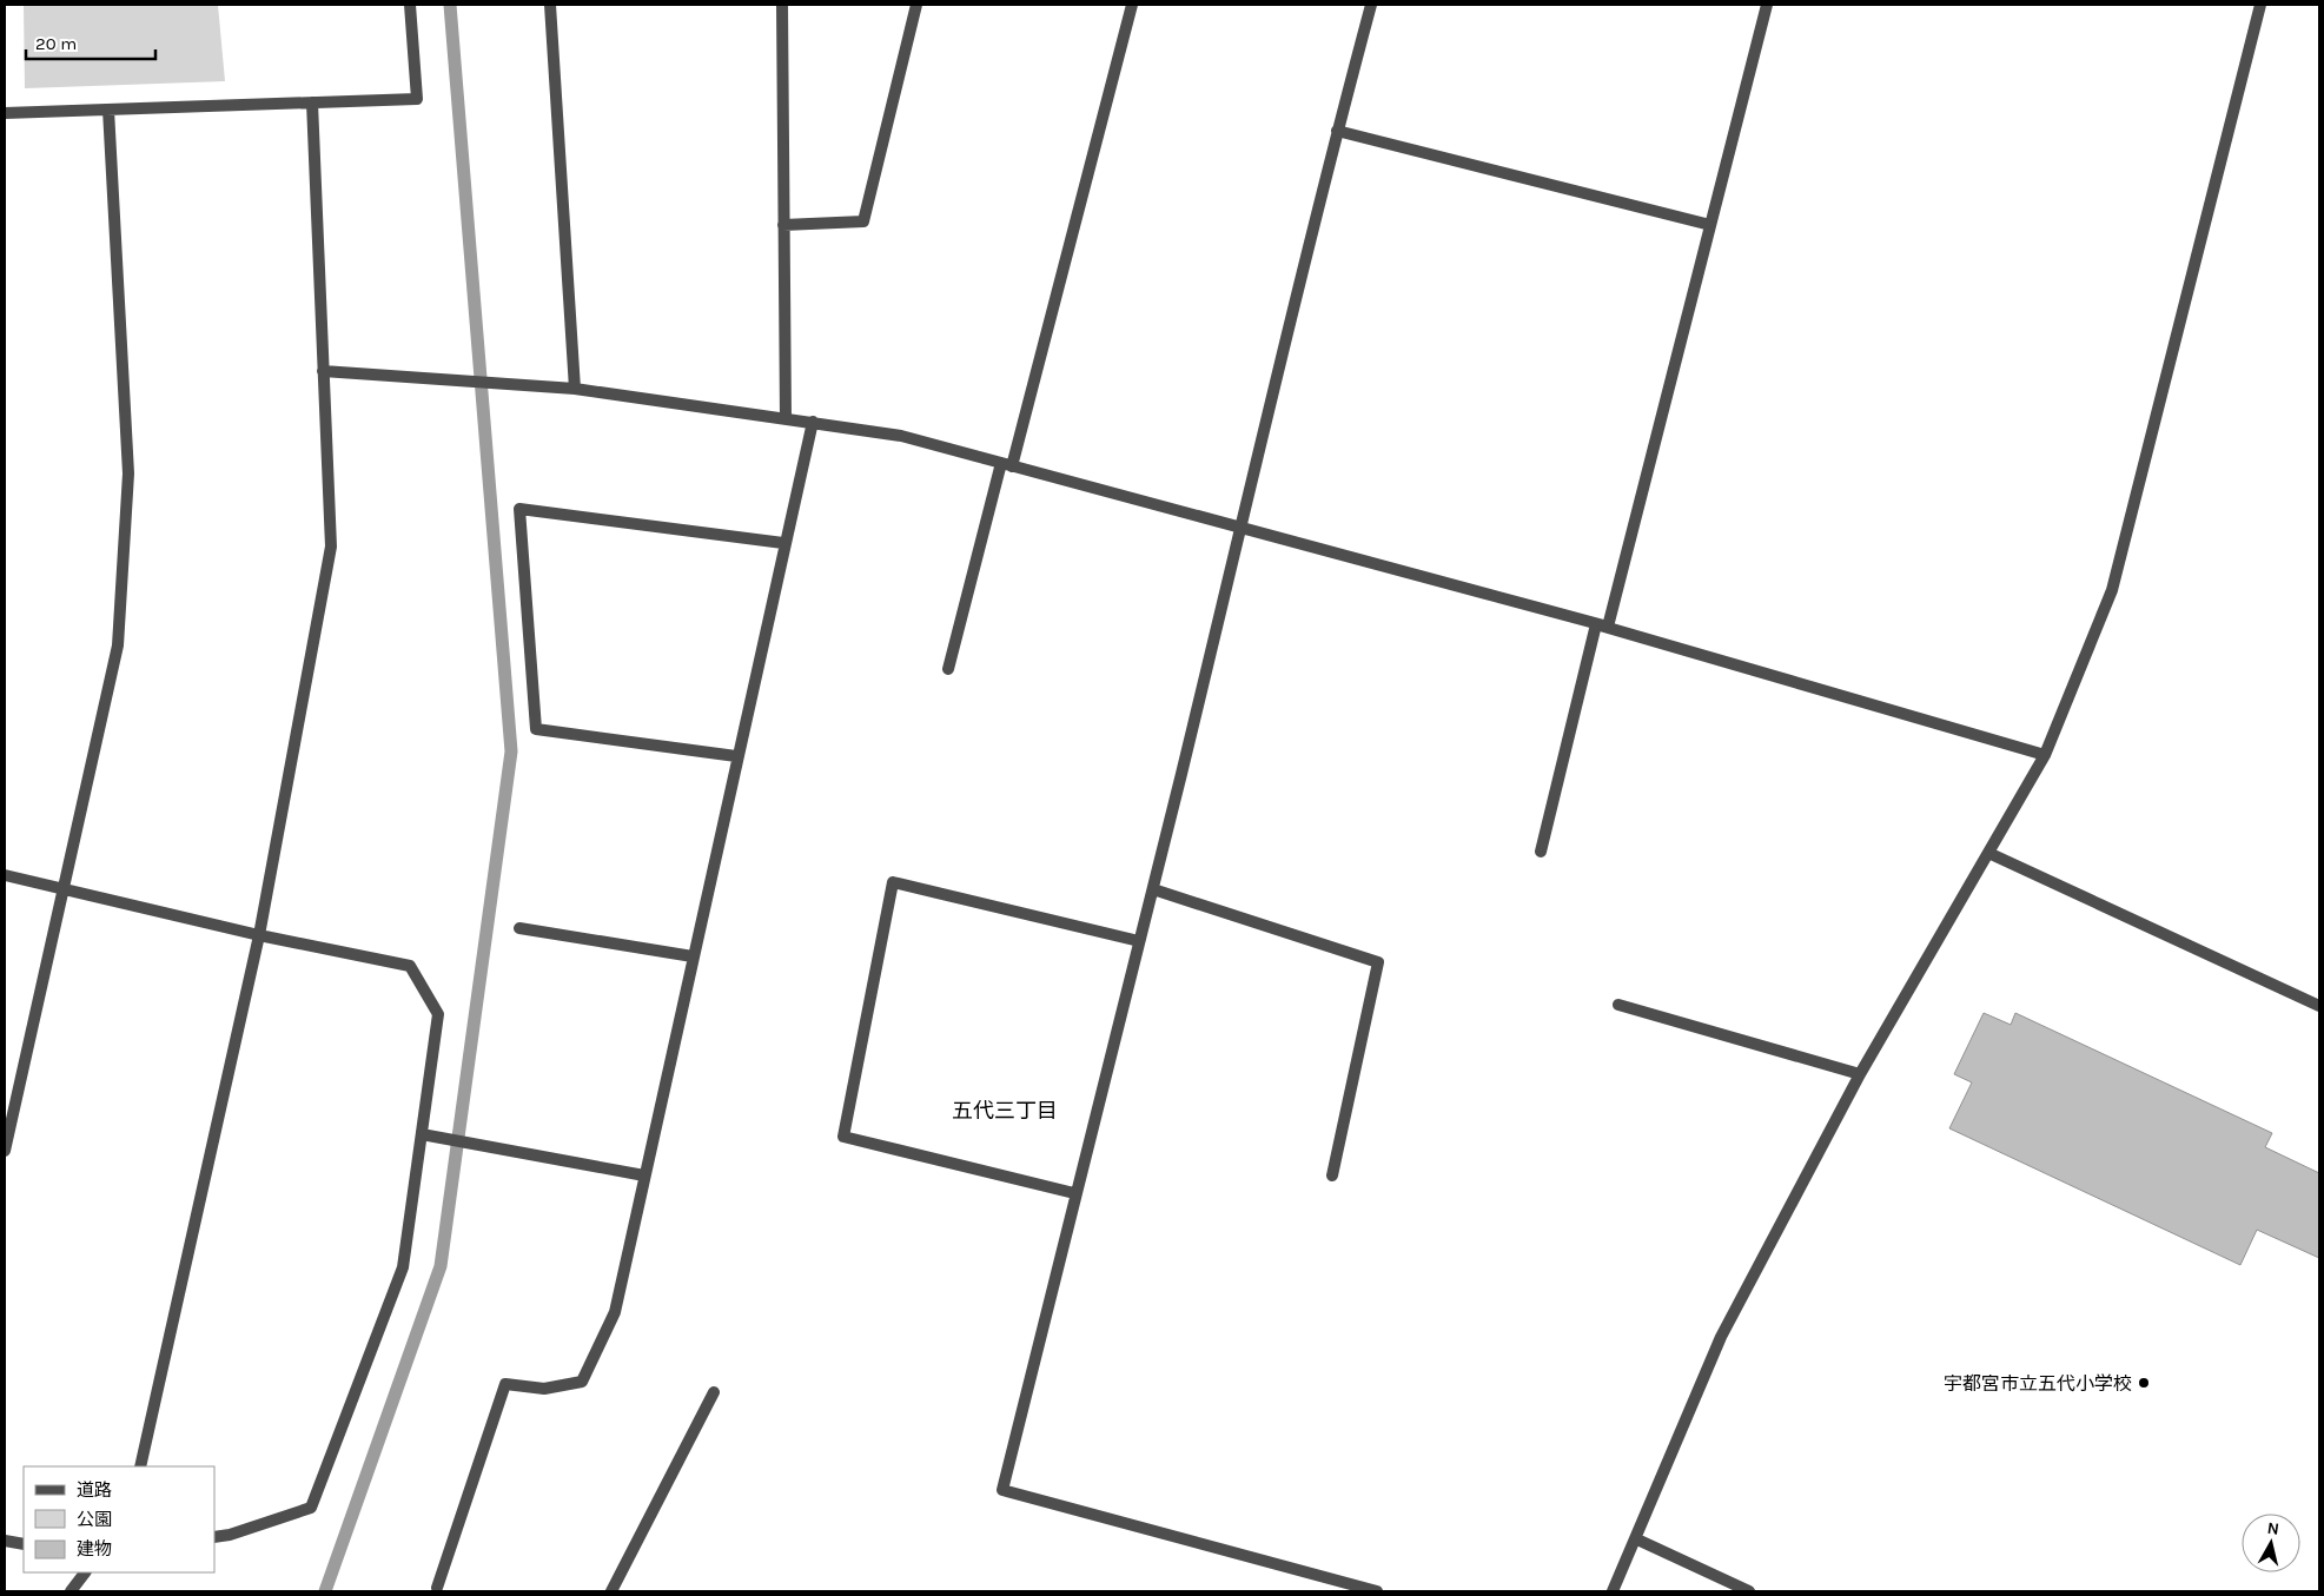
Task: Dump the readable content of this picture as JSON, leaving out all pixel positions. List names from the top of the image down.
{
  "districts": ["五代三丁目"],
  "places": ["宇都宮市立五代小学校"],
  "legend": ["道路", "公園", "建物"],
  "scale_bar": "20 m",
  "north": "top"
}
